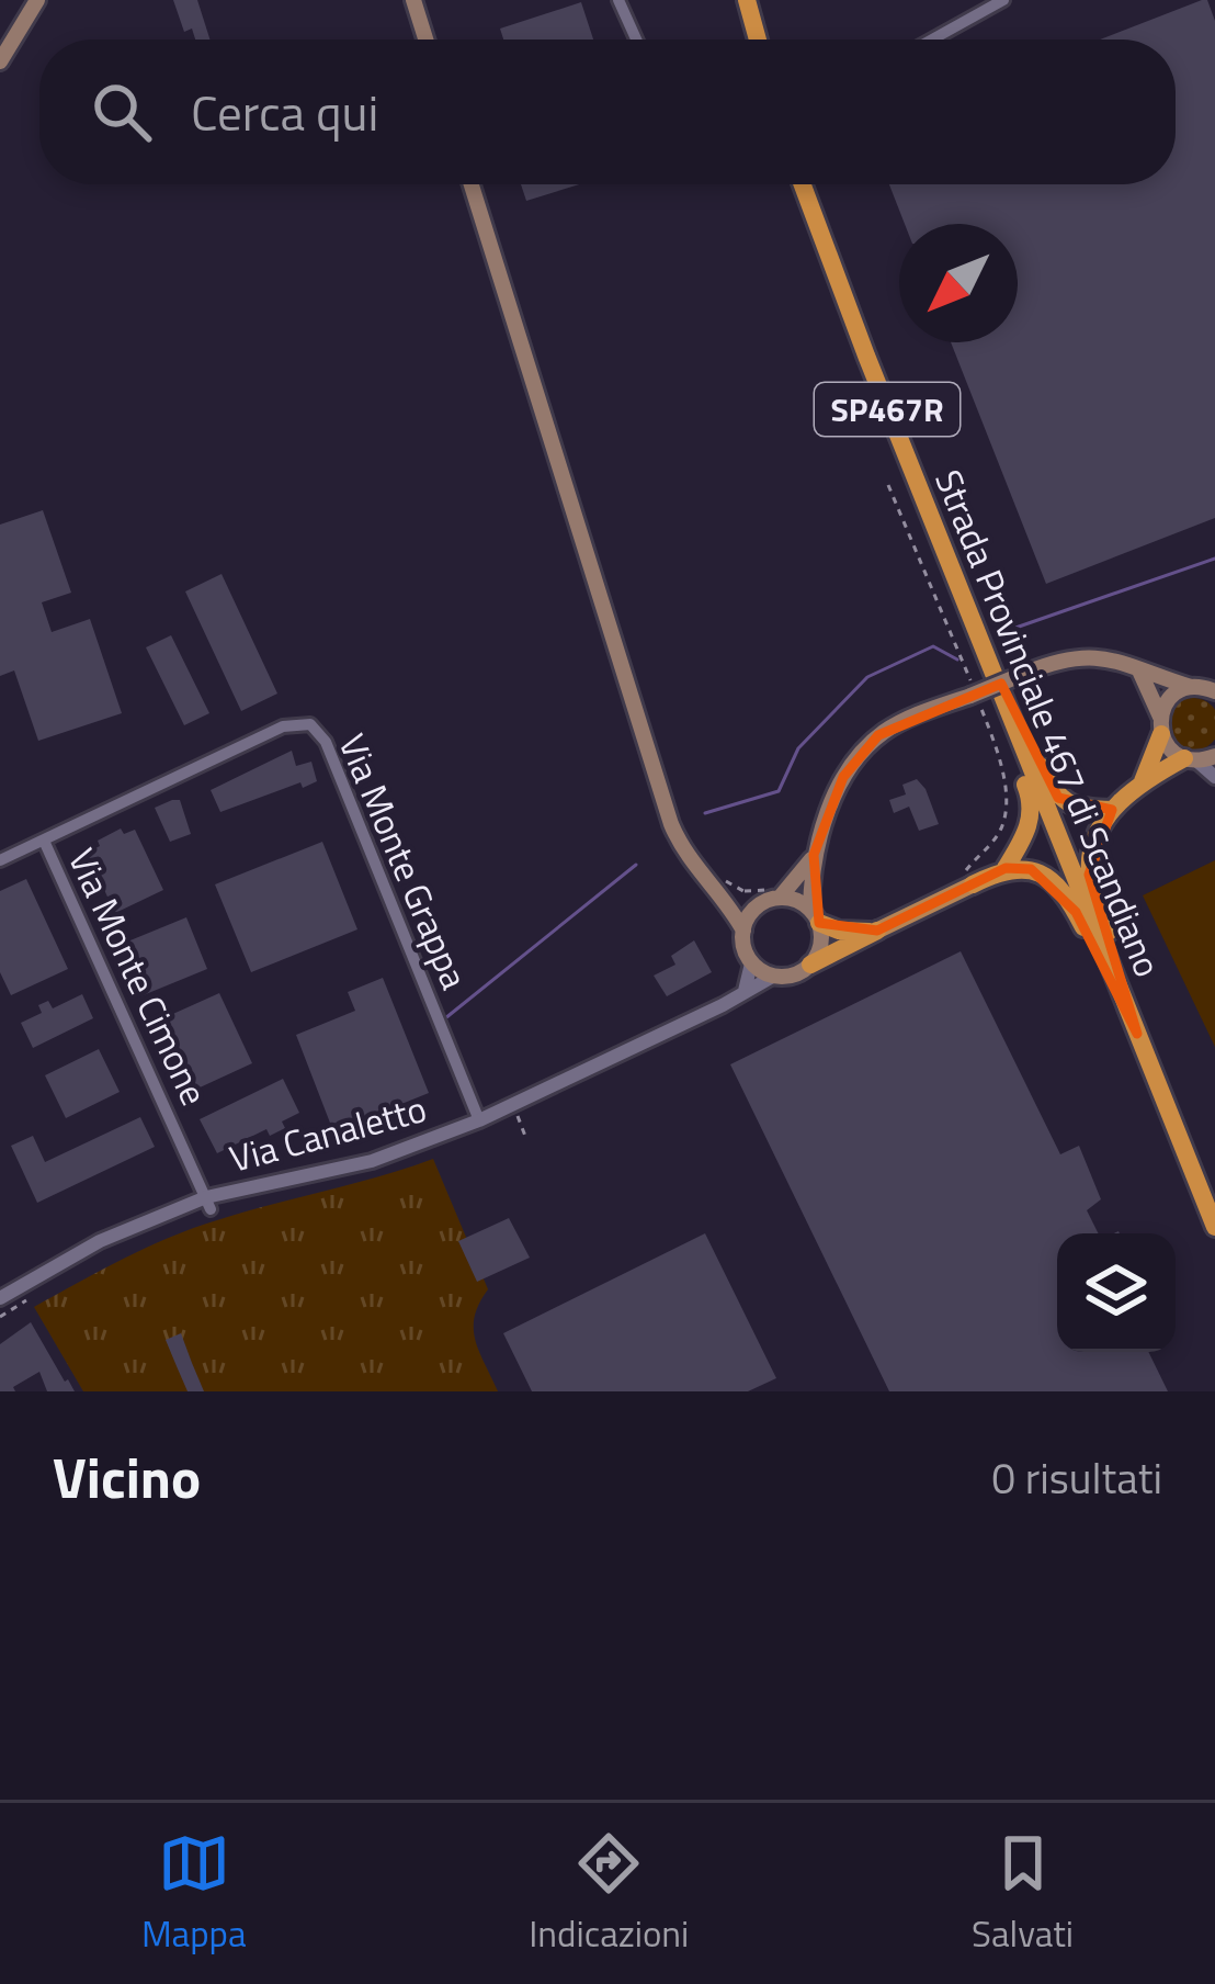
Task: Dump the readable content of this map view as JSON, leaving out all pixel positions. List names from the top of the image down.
{
  "streets": {
    "highway": ["SP467R", "Strada Provinciale 467 di Scandiano"],
    "street": ["Via Monte Grappa", "Via Monte Cimone", "Via Canaletto"]
  },
  "crossings": [
    ["Via Monte Grappa", "Via Monte Cimone"],
    ["Via Monte Grappa", "Via Canaletto"],
    ["Via Monte Cimone", "Via Canaletto"]
  ],
  "north": "bottom left",
  "page": {
    "search": "Cerca qui",
    "heading": ["Vicino", "0 risultati"],
    "nav": ["Mappa", "Indicazioni", "Salvati"]
  }
}
